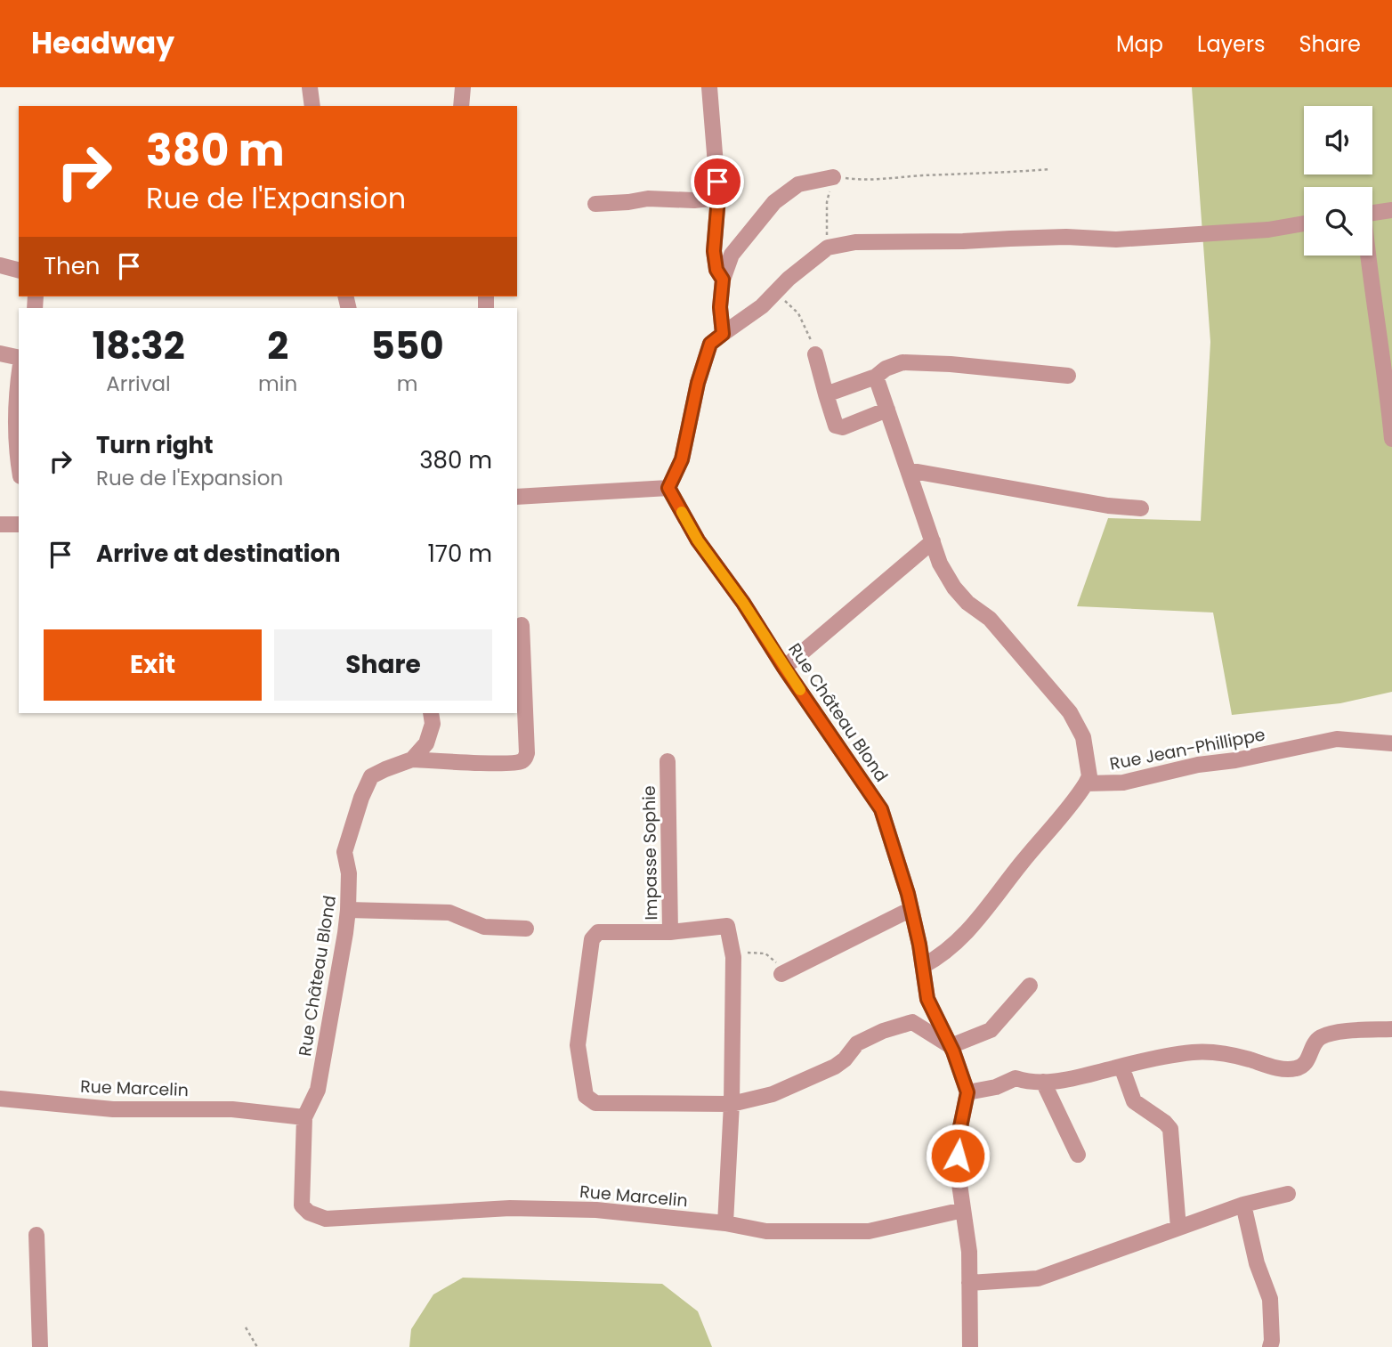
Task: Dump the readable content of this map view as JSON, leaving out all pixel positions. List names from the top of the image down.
{
  "streets": {
    "street": [
      "Rue Château Blond",
      "Rue Jean-Phillippe",
      "Impasse Sophie",
      "Rue Marcelin"
    ]
  },
  "crossings": [
    ["Rue Château Blond", "Rue Marcelin"],
    ["Impasse Sophie", "Rue Marcelin"]
  ],
  "page": {
    "header": "Headway",
    "nav": ["Map", "Layers", "Share"],
    "turn": ["380 m", "Rue de l'Expansion"],
    "then": "Then",
    "eta": [
      "18:32",
      "Arrival",
      "2",
      "min",
      "550",
      "m"
    ],
    "list": [
      {
        "name": "Turn right",
        "note": "Rue de l'Expansion",
        "value": "380 m"
      },
      {
        "name": "Arrive at destination",
        "value": "170 m"
      }
    ],
    "buttons": ["Exit", "Share"]
  }
}
